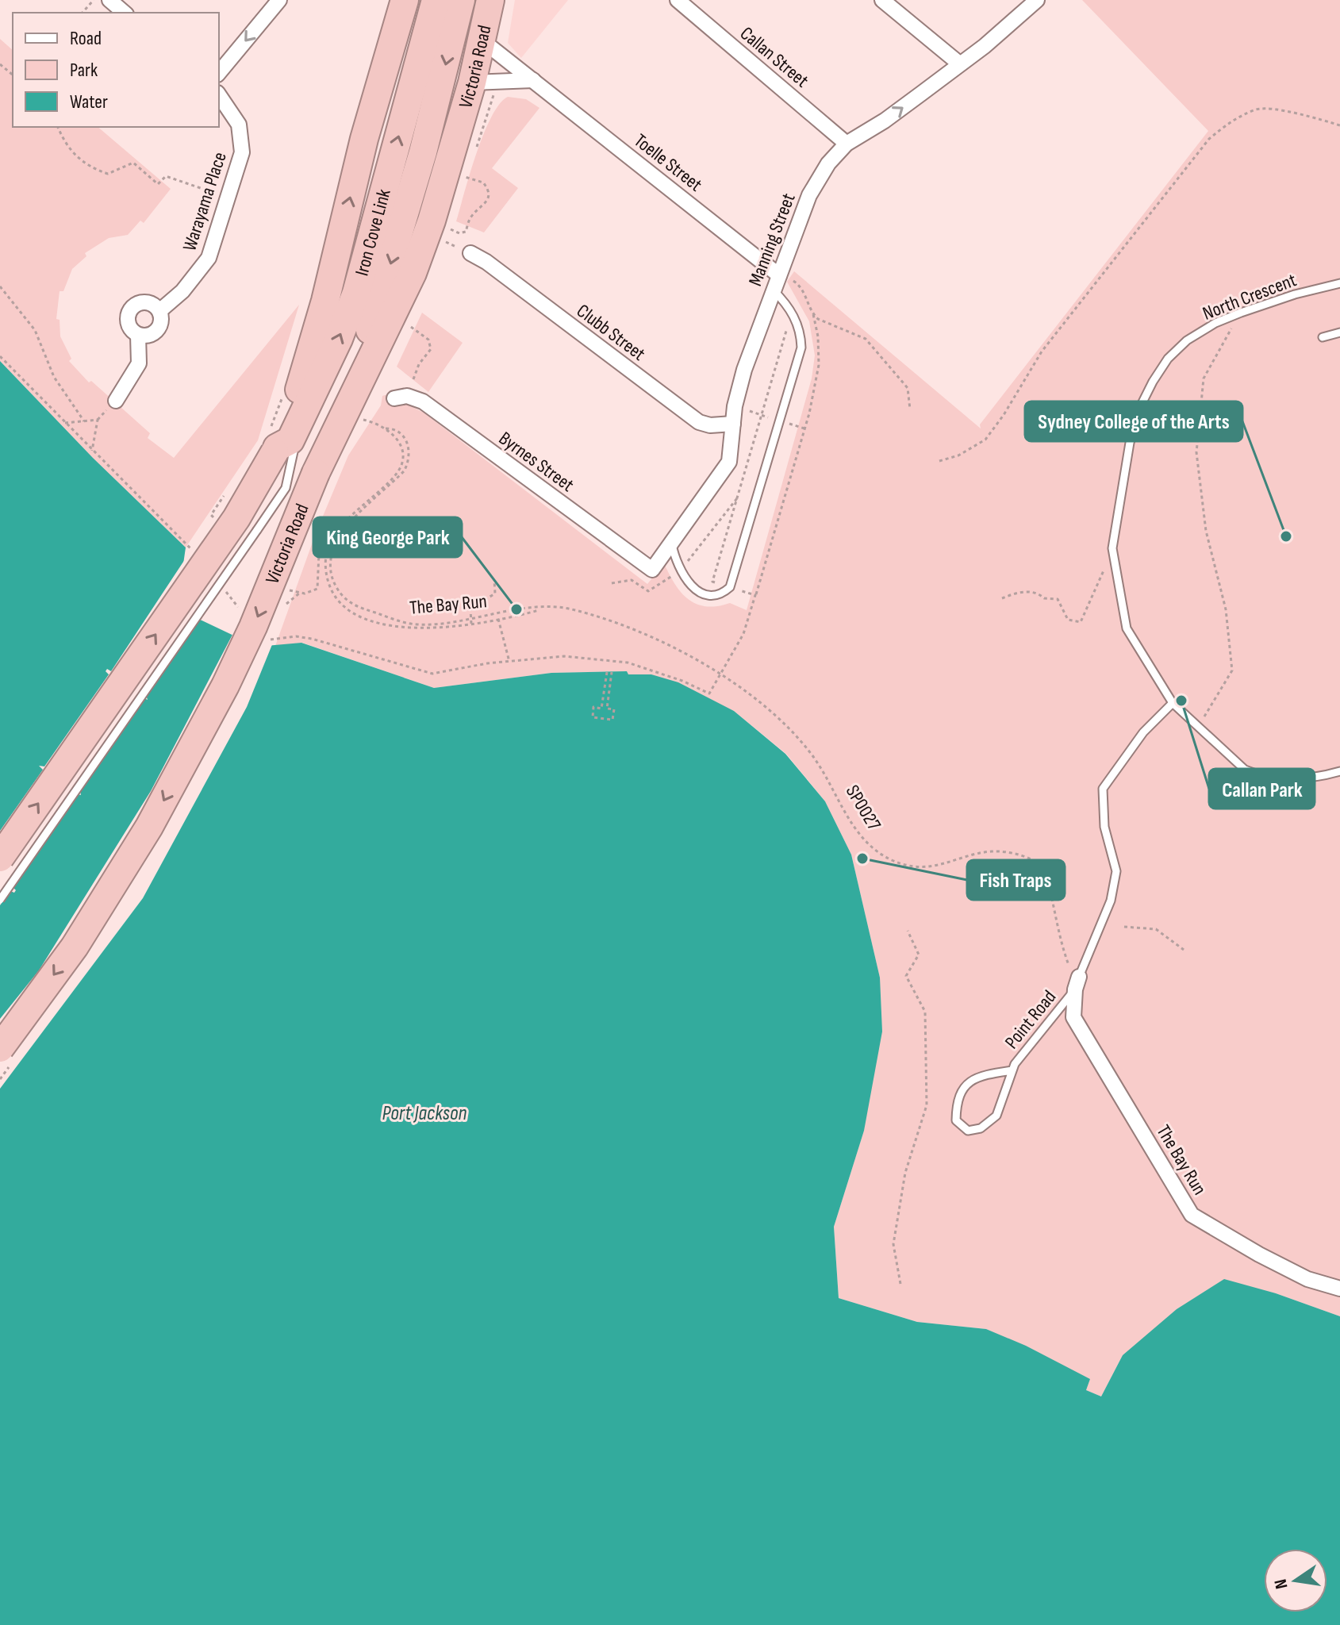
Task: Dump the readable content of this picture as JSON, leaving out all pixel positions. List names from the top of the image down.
{
  "streets": {
    "highway": ["Victoria Road", "Iron Cove Link"],
    "street": [
      "Callan Street",
      "Toelle Street",
      "Warayama Place",
      "Manning Street",
      "Clubb Street",
      "Byrnes Street",
      "The Bay Run"
    ],
    "lane": ["North Crescent", "Point Road"],
    "path": ["SP0027"]
  },
  "crossings": [
    ["Callan Street", "Manning Street"],
    ["Victoria Road", "Toelle Street"],
    ["Victoria Road", "Iron Cove Link"],
    ["Toelle Street", "Manning Street"],
    ["Manning Street", "Clubb Street"],
    ["Manning Street", "Byrnes Street"],
    ["North Crescent", "Point Road"],
    ["The Bay Run", "SP0027"],
    ["The Bay Run", "Point Road"],
    ["SP0027", "Point Road"]
  ],
  "water": ["Port Jackson"],
  "places": [
    "Sydney College of the Arts",
    "King George Park",
    "Callan Park",
    "Fish Traps"
  ],
  "legend": ["Road", "Park", "Water"],
  "north": "left"
}
